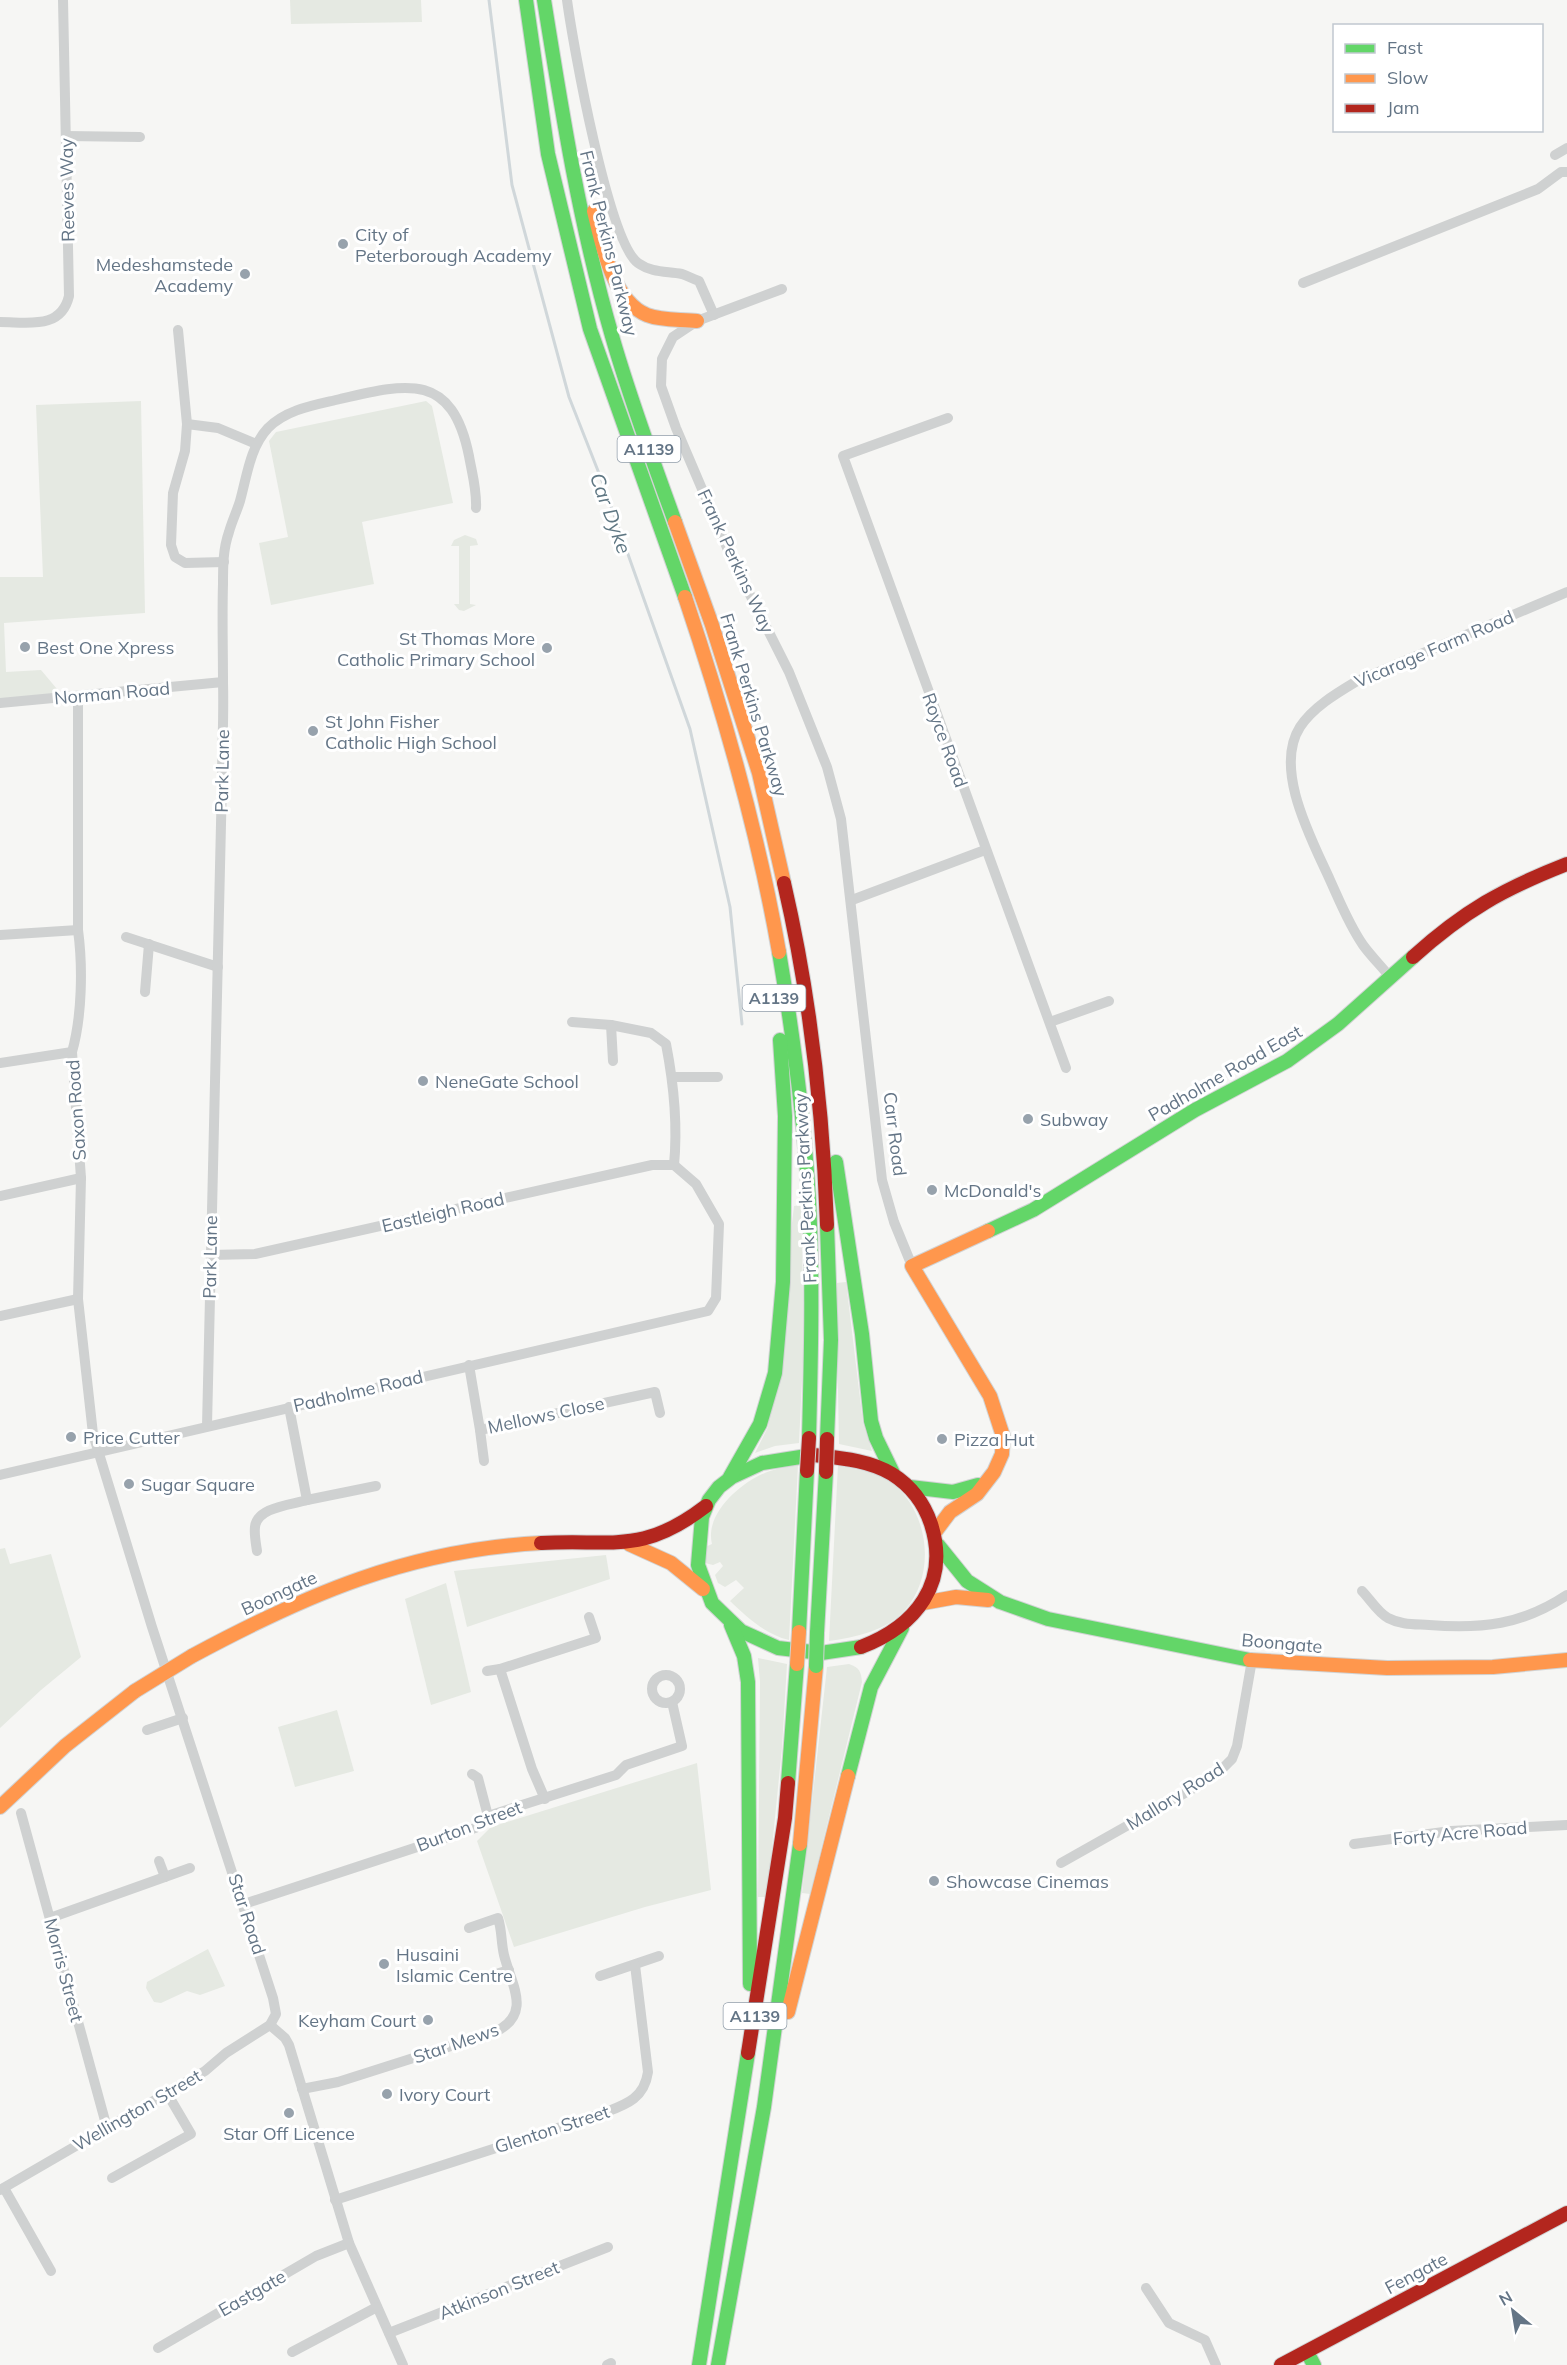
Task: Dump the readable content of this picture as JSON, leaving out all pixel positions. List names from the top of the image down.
{
  "streets": {
    "main road": [
      "Frank Perkins Parkway",
      "A1139",
      "Padholme Road East",
      "Carr Road",
      "Boongate",
      "Fengate"
    ],
    "street": [
      "Reeves Way",
      "Frank Perkins Way",
      "Vicarage Farm Road",
      "Norman Road",
      "Royce Road",
      "Park Lane",
      "Saxon Road",
      "Eastleigh Road",
      "Padholme Road",
      "Mellows Close",
      "Mallory Road",
      "Burton Street",
      "Forty Acre Road",
      "Star Road",
      "Morris Street",
      "Star Mews",
      "Wellington Street",
      "Glenton Street",
      "Atkinson Street",
      "Eastgate"
    ]
  },
  "crossings": [
    ["Frank Perkins Parkway", "A1139"],
    ["Frank Perkins Way", "Carr Road"],
    ["Vicarage Farm Road", "Padholme Road East"],
    ["Norman Road", "Park Lane"],
    ["Norman Road", "Saxon Road"],
    ["Park Lane", "Eastleigh Road"],
    ["Park Lane", "Padholme Road"],
    ["Padholme Road East", "Carr Road"],
    ["Saxon Road", "Padholme Road"],
    ["Saxon Road", "Star Road"],
    ["Carr Road", "Boongate"],
    ["Eastleigh Road", "Padholme Road"],
    ["Padholme Road", "Mellows Close"],
    ["Padholme Road", "Star Road"],
    ["Boongate", "Mallory Road"],
    ["Burton Street", "Star Road"],
    ["Star Road", "Wellington Street"],
    ["Morris Street", "Wellington Street"]
  ],
  "water": ["Car Dyke"],
  "places": [
    "City of Peterborough Academy",
    "Medeshamstede Academy",
    "Best One Xpress",
    "St Thomas More Catholic Primary School",
    "St John Fisher Catholic High School",
    "NeneGate School",
    "Subway",
    "McDonald's",
    "Price Cutter",
    "Pizza Hut",
    "Sugar Square",
    "Showcase Cinemas",
    "Husaini Islamic Centre",
    "Keyham Court",
    "Ivory Court",
    "Star Off Licence"
  ],
  "legend": ["Fast", "Slow", "Jam"],
  "north": "top left"
}
